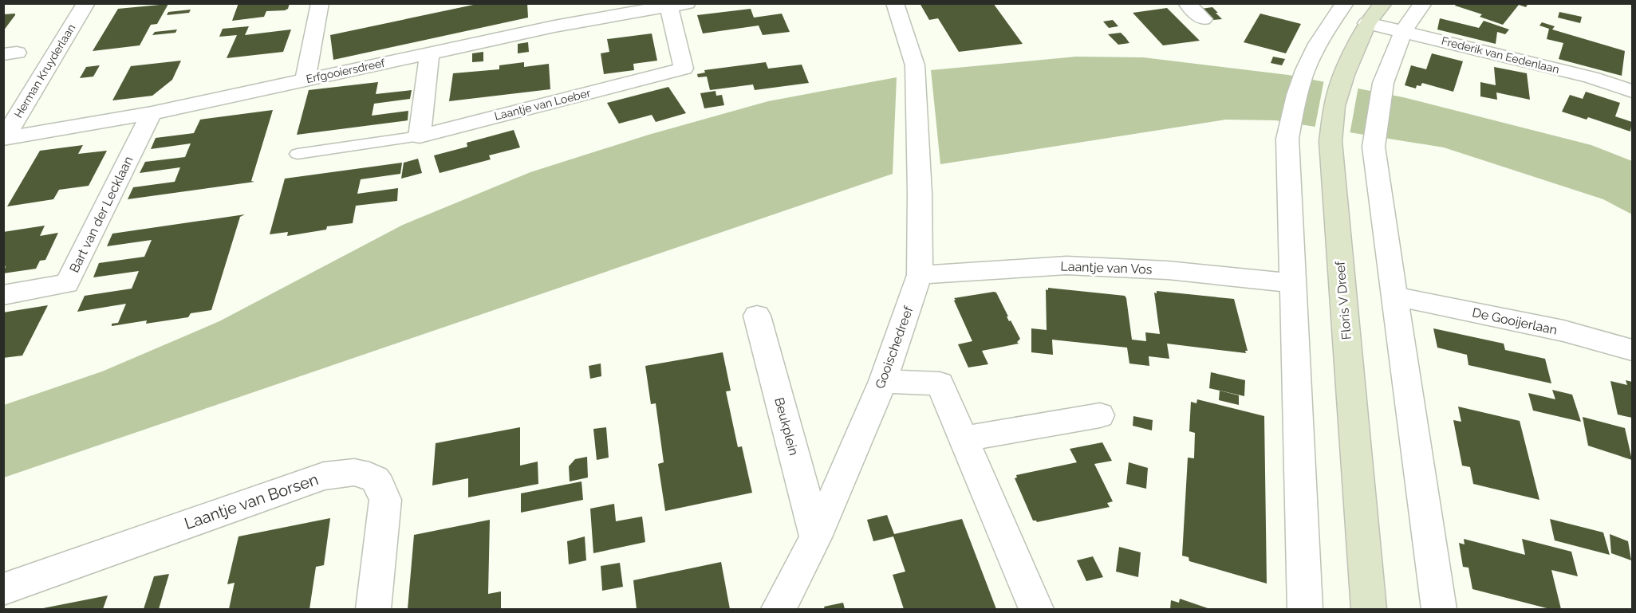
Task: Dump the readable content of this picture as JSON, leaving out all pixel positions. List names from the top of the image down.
{
  "streets": {
    "street": [
      "Frederik van Eedenlaan",
      "Herman Kruyderlaan",
      "Erfgooiersdreef",
      "Laantje van Loeber",
      "Bart van der Lecklaan",
      "Laantje van Vos",
      "Floris V Dreef",
      "De Gooijerlaan",
      "Gooischedreef",
      "Beukplein",
      "Laantje van Borsen"
    ]
  },
  "crossings": [
    ["Frederik van Eedenlaan", "Floris V Dreef"],
    ["Herman Kruyderlaan", "Erfgooiersdreef"],
    ["Erfgooiersdreef", "Laantje van Loeber"],
    ["Erfgooiersdreef", "Bart van der Lecklaan"],
    ["Laantje van Vos", "Gooischedreef"],
    ["Gooischedreef", "Beukplein"]
  ]
}
